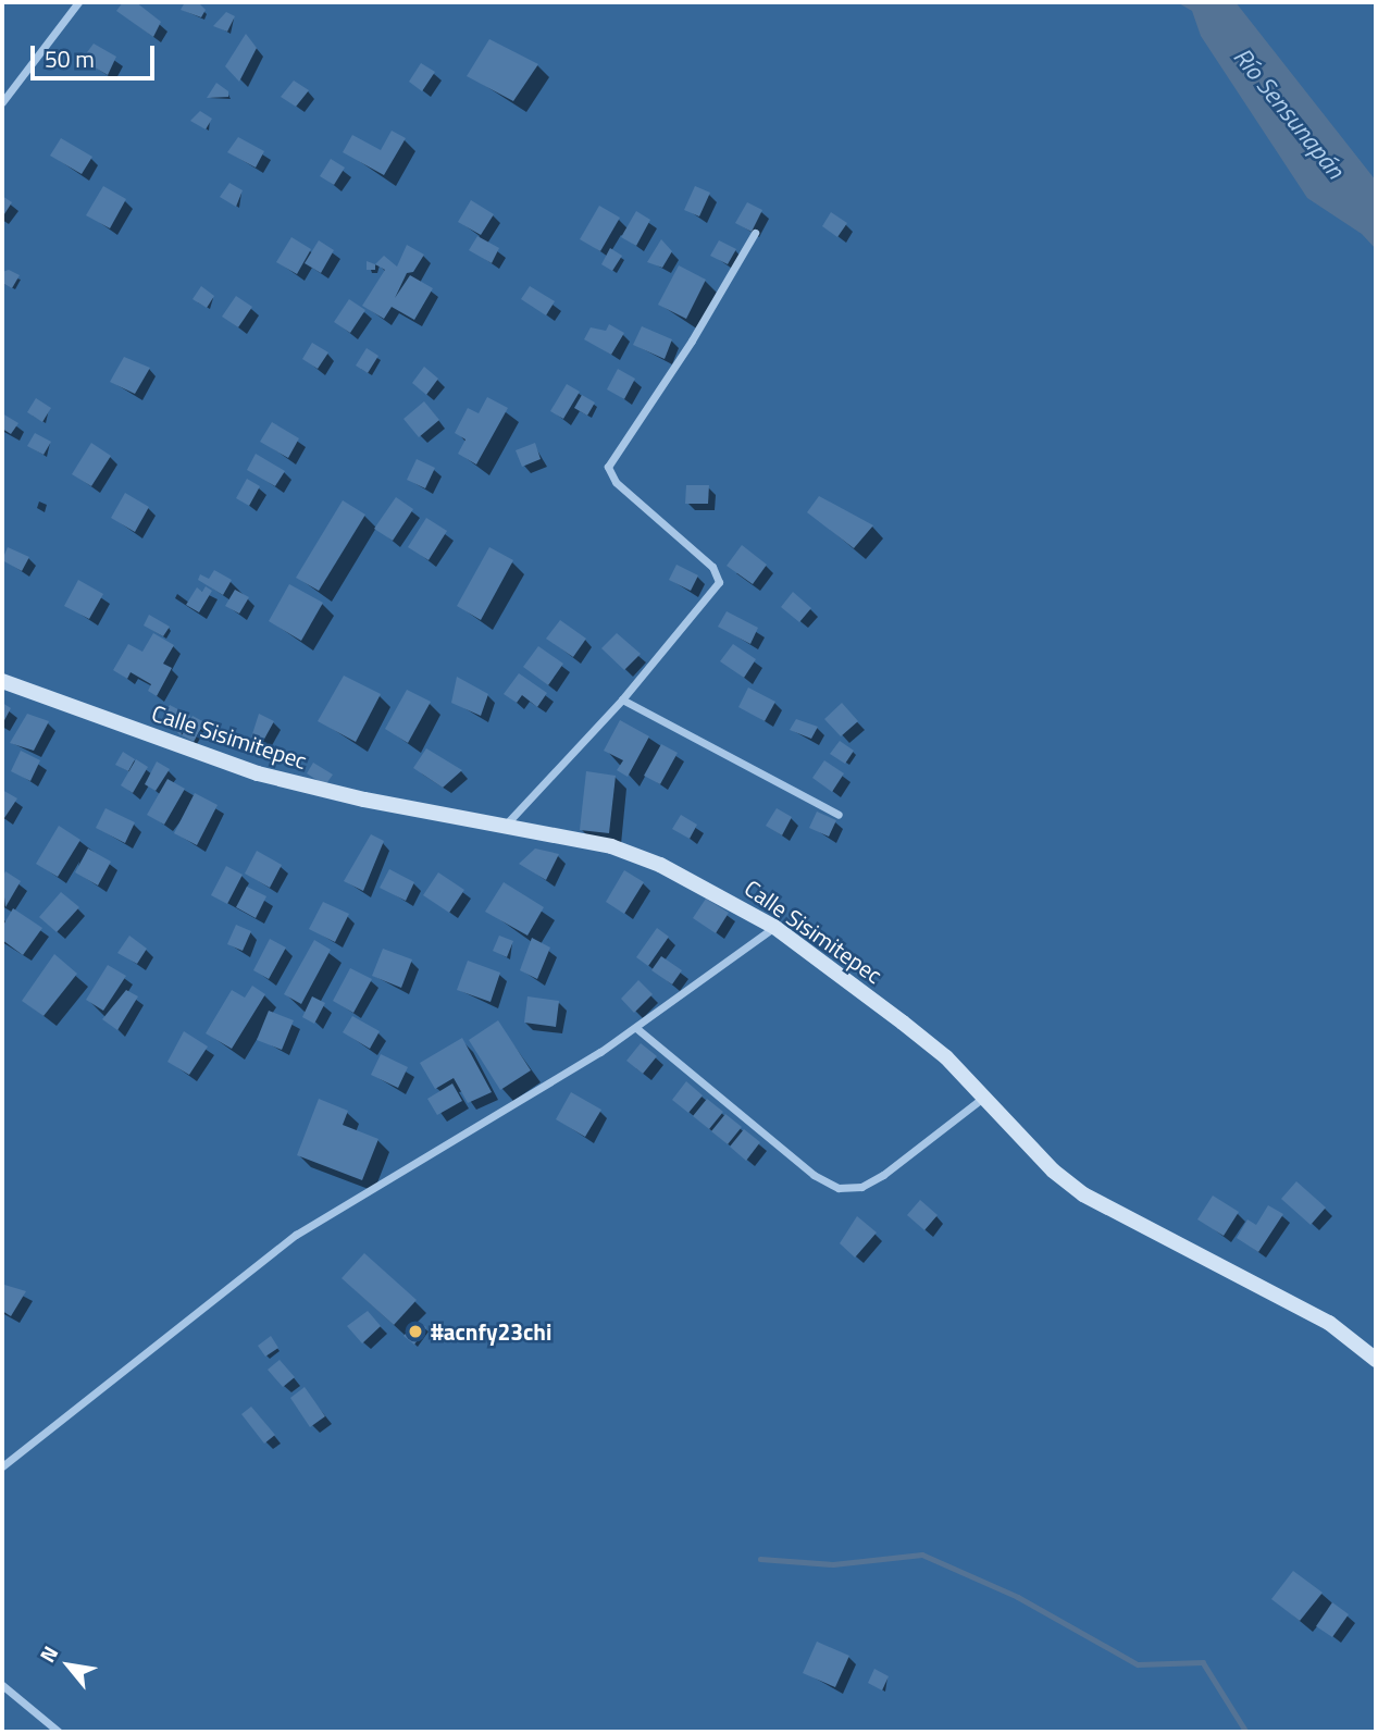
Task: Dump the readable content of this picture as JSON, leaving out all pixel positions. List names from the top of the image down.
{
  "streets": {
    "street": ["Calle Sisimitepec"]
  },
  "water": ["Río Sensunapán"],
  "places": ["#acnfy23chi"],
  "scale_bar": "50 m",
  "north": "top left"
}
